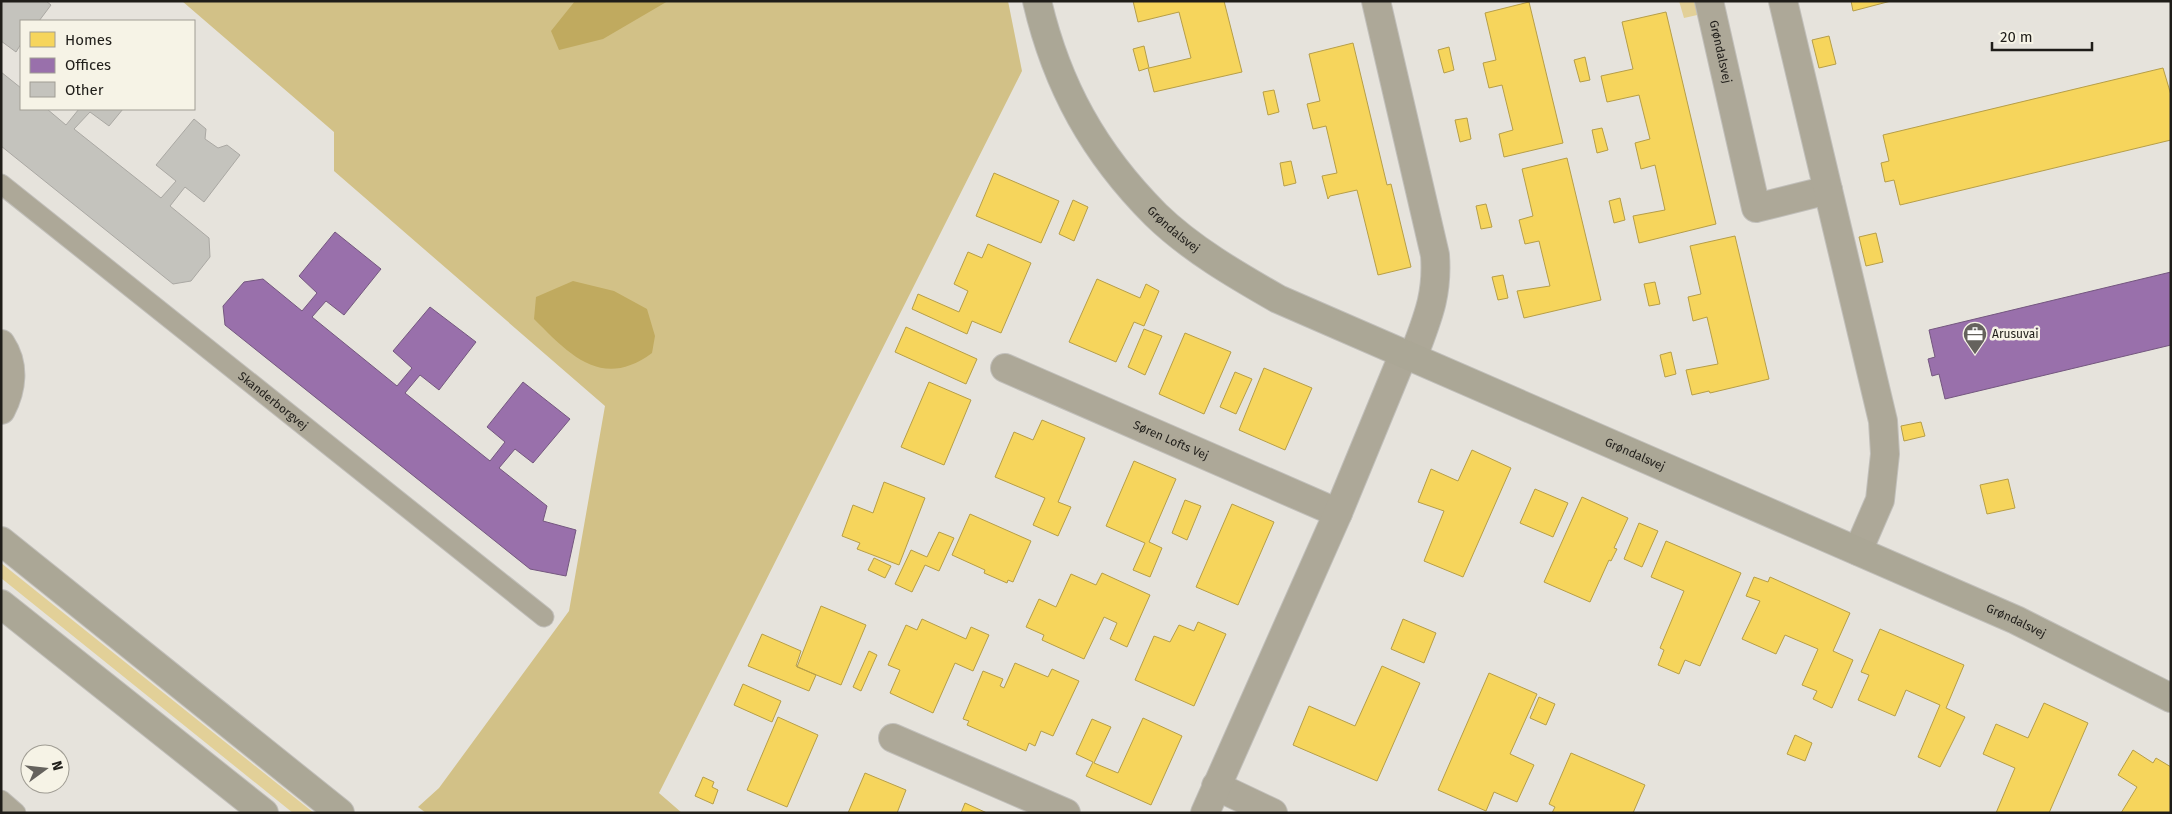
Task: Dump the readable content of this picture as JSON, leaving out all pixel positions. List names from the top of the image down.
{
  "streets": {
    "street": ["Grøndalsvej", "Søren Lofts Vej"],
    "lane": ["Skanderborgvej"]
  },
  "places": {
    "office": ["Arusuvai"]
  },
  "legend": ["Homes", "Offices", "Other"],
  "scale_bar": "20 m",
  "north": "right"
}
